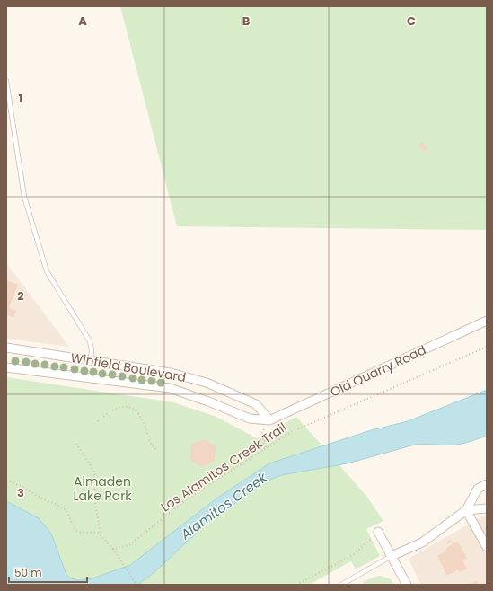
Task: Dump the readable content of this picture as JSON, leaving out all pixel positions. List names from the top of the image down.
{
  "streets": {
    "street": ["Winfield Boulevard", "Old Quarry Road"],
    "path": ["Los Alamitos Creek Trail"]
  },
  "crossings": [
    ["Winfield Boulevard", "Old Quarry Road"]
  ],
  "water": ["Alamitos Creek"],
  "parks": ["Almaden Lake Park"],
  "scale_bar": "50 m",
  "grid": {
    "columns": ["A", "B", "C"],
    "rows": ["1", "2", "3"]
  }
}
